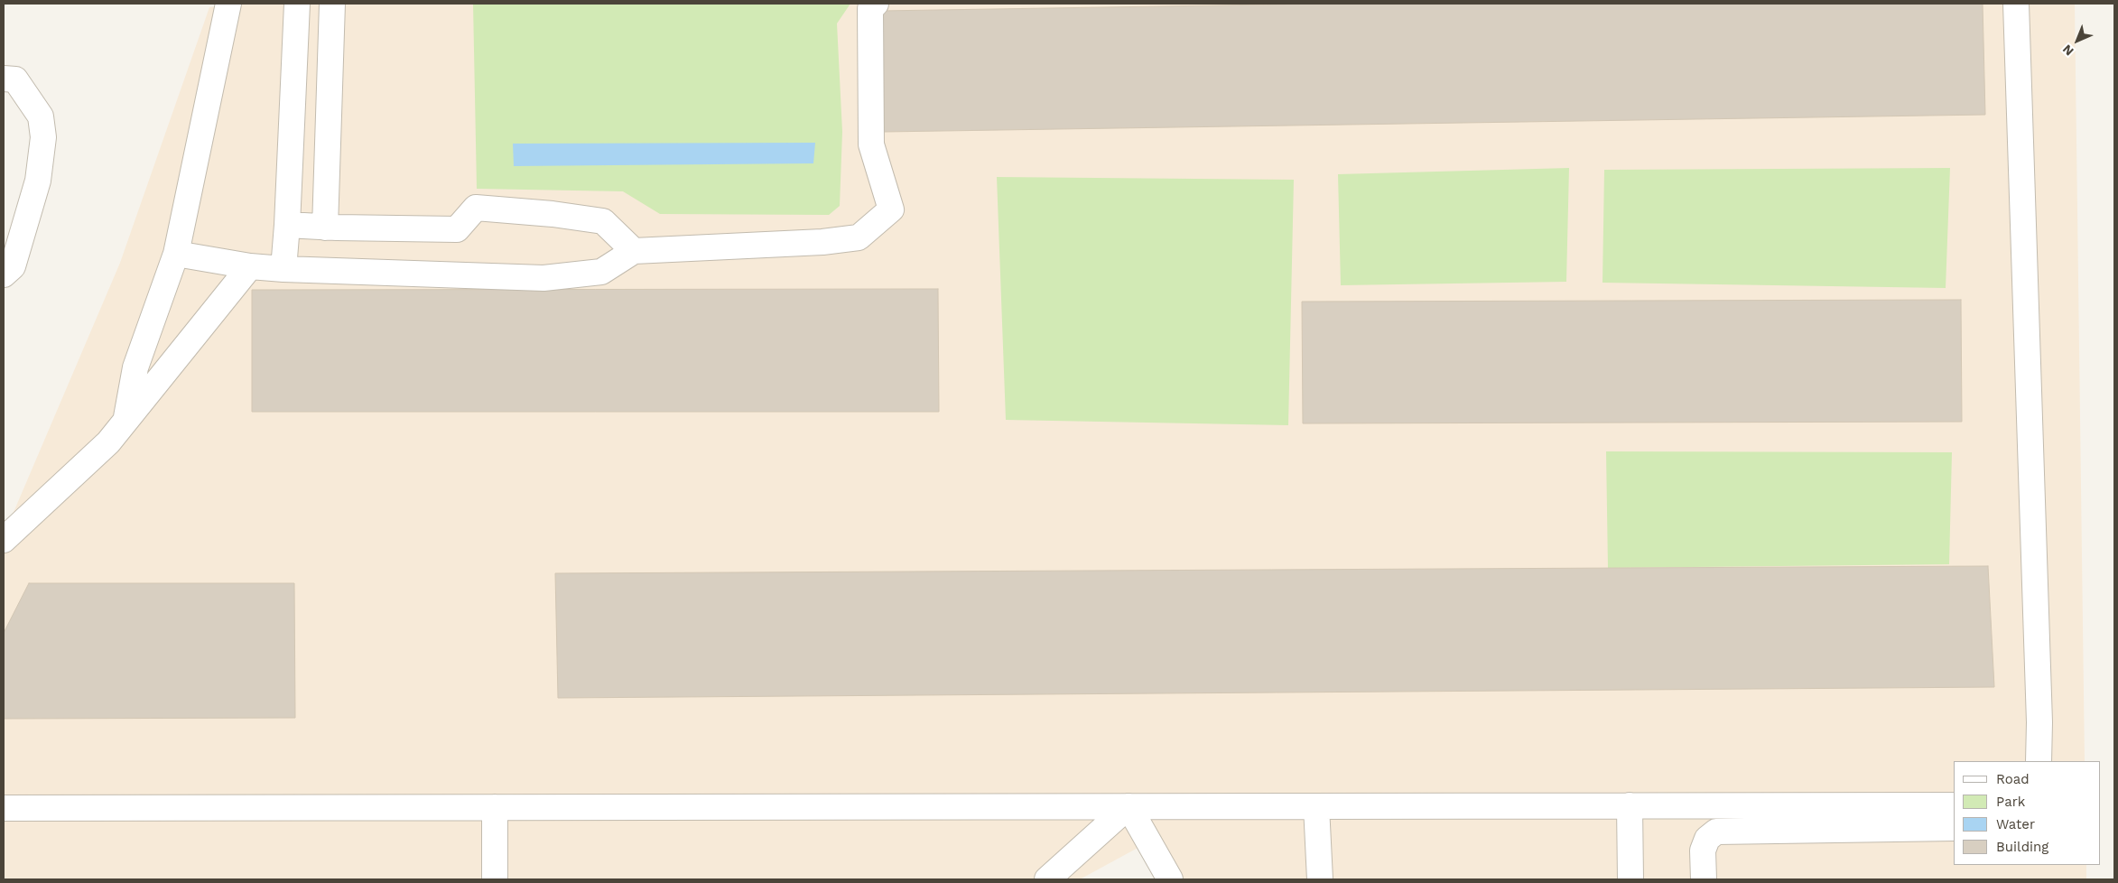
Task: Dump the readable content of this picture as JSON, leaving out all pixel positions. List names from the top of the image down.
{
  "legend": [
    "Road",
    "Park",
    "Water",
    "Building"
  ],
  "north": "bottom left"
}
